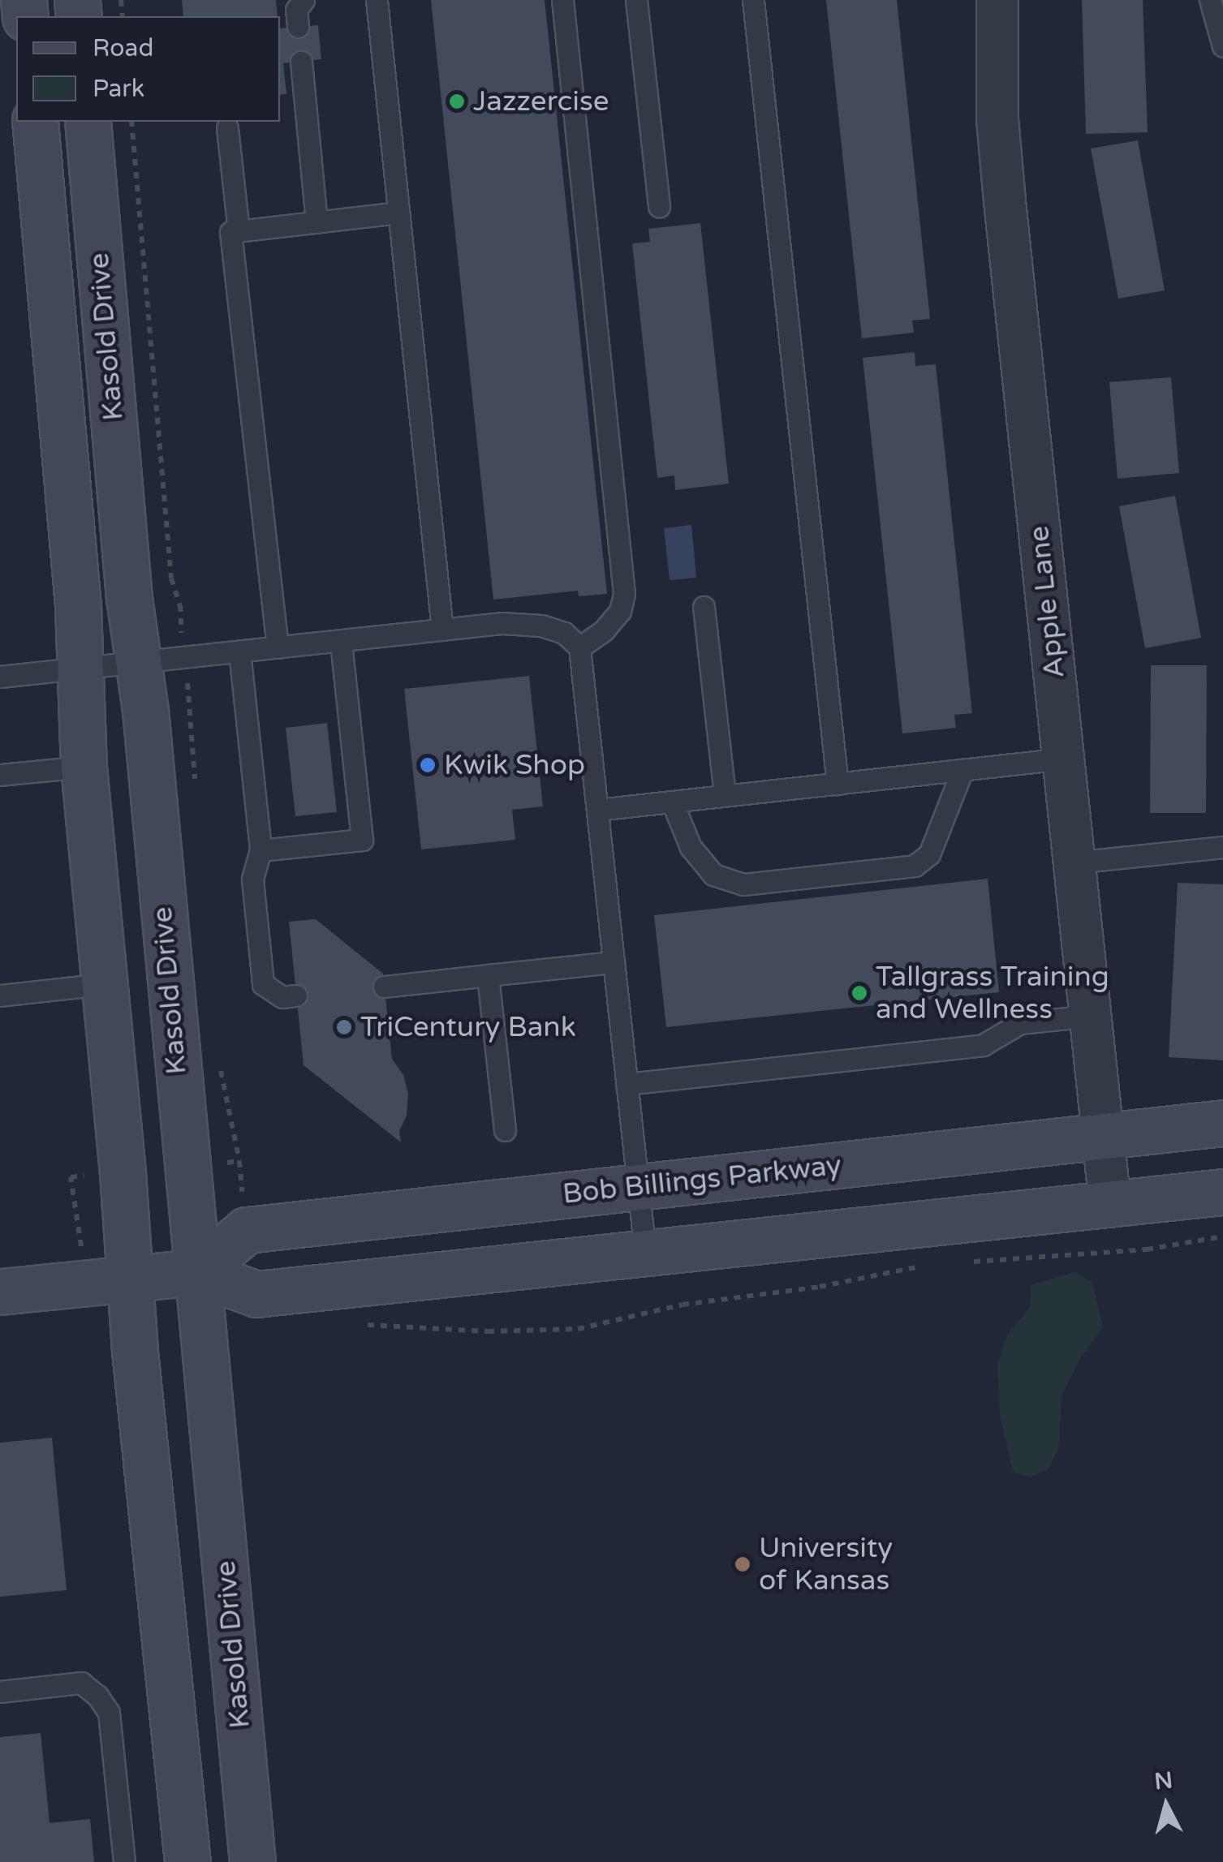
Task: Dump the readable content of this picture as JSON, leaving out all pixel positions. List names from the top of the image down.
{
  "streets": {
    "main road": ["Kasold Drive", "Bob Billings Parkway"],
    "street": ["Apple Lane"]
  },
  "crossings": [
    ["Kasold Drive", "Bob Billings Parkway"],
    ["Apple Lane", "Bob Billings Parkway"]
  ],
  "places": [
    "Jazzercise",
    "Kwik Shop",
    "Tallgrass Training and Wellness",
    "TriCentury Bank",
    "University of Kansas"
  ],
  "legend": ["Road", "Park"],
  "north": "top"
}
